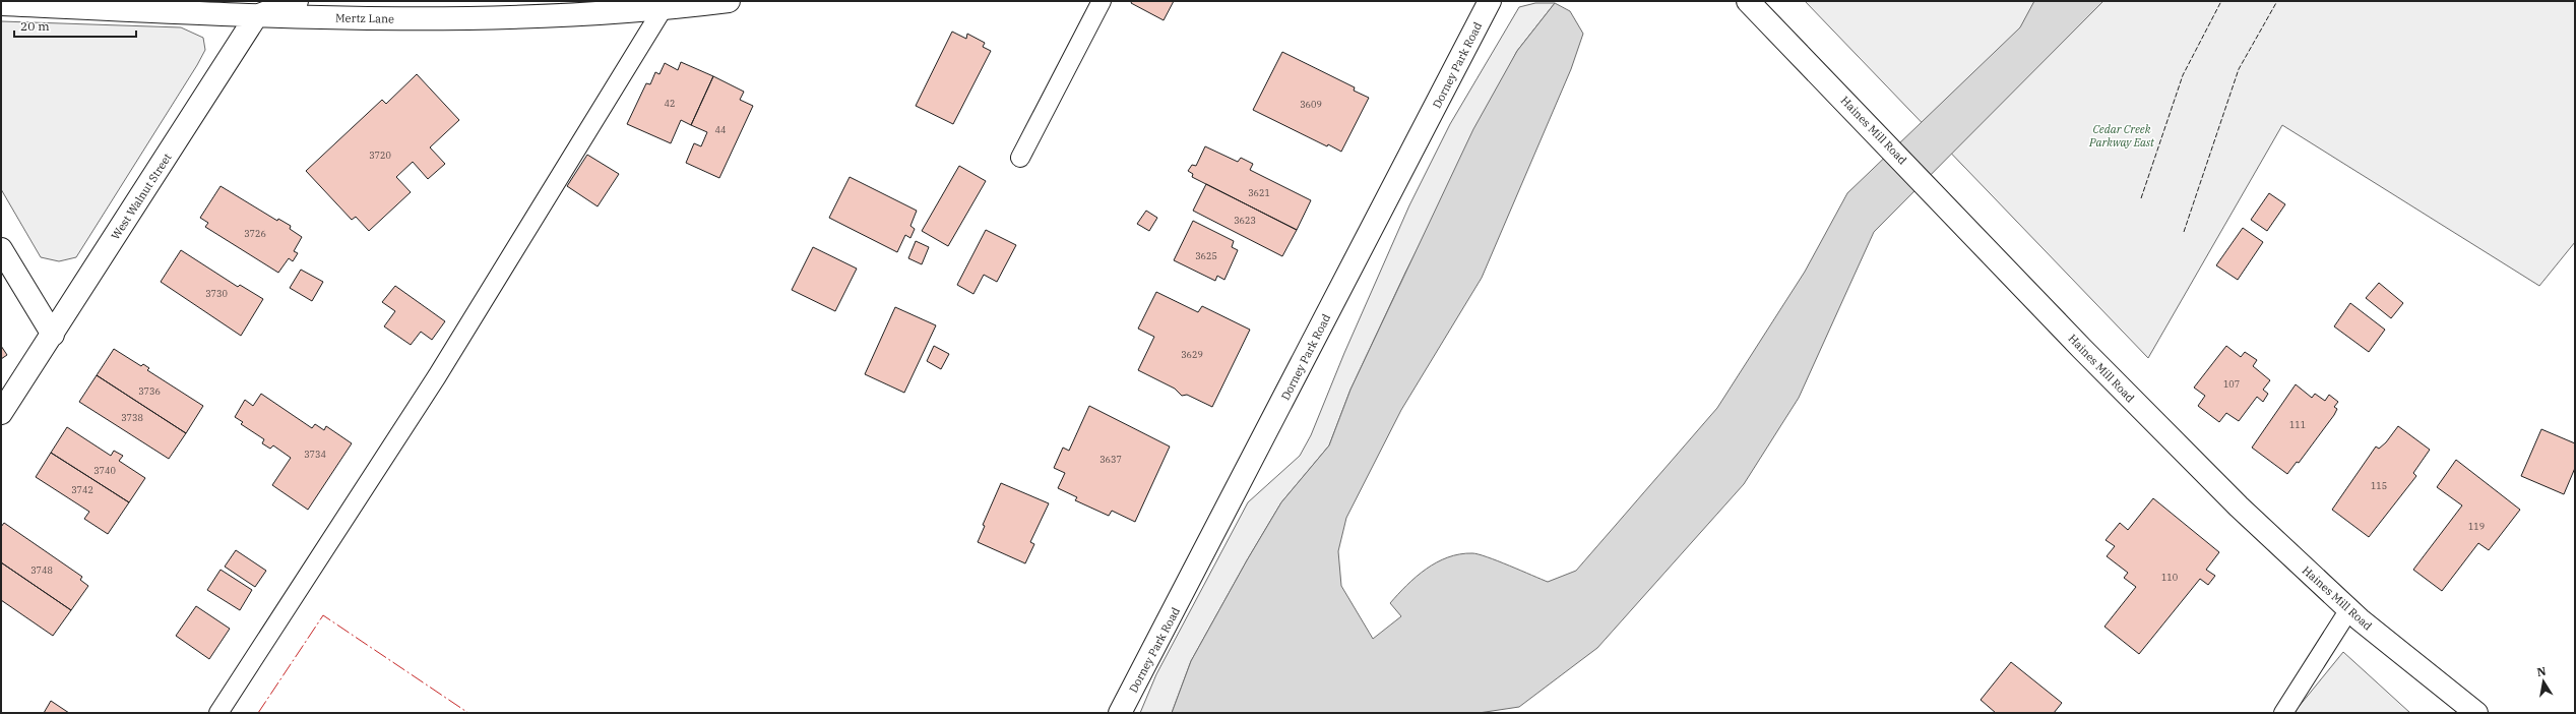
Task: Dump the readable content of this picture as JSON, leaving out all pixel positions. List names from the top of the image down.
{
  "streets": {
    "street": [
      "Mertz Lane",
      "Dorney Park Road",
      "Haines Mill Road",
      "West Walnut Street"
    ]
  },
  "crossings": [
    ["Mertz Lane", "West Walnut Street"]
  ],
  "parks": ["Cedar Creek Parkway East"],
  "house_numbers": [
    "42",
    "3609",
    "44",
    "3720",
    "3621",
    "3623",
    "3726",
    "3625",
    "3730",
    "3629",
    "107",
    "3736",
    "3738",
    "111",
    "3734",
    "3637",
    "3740",
    "115",
    "3742",
    "119",
    "3748",
    "110"
  ],
  "scale_bar": "20 m",
  "north": "top"
}
